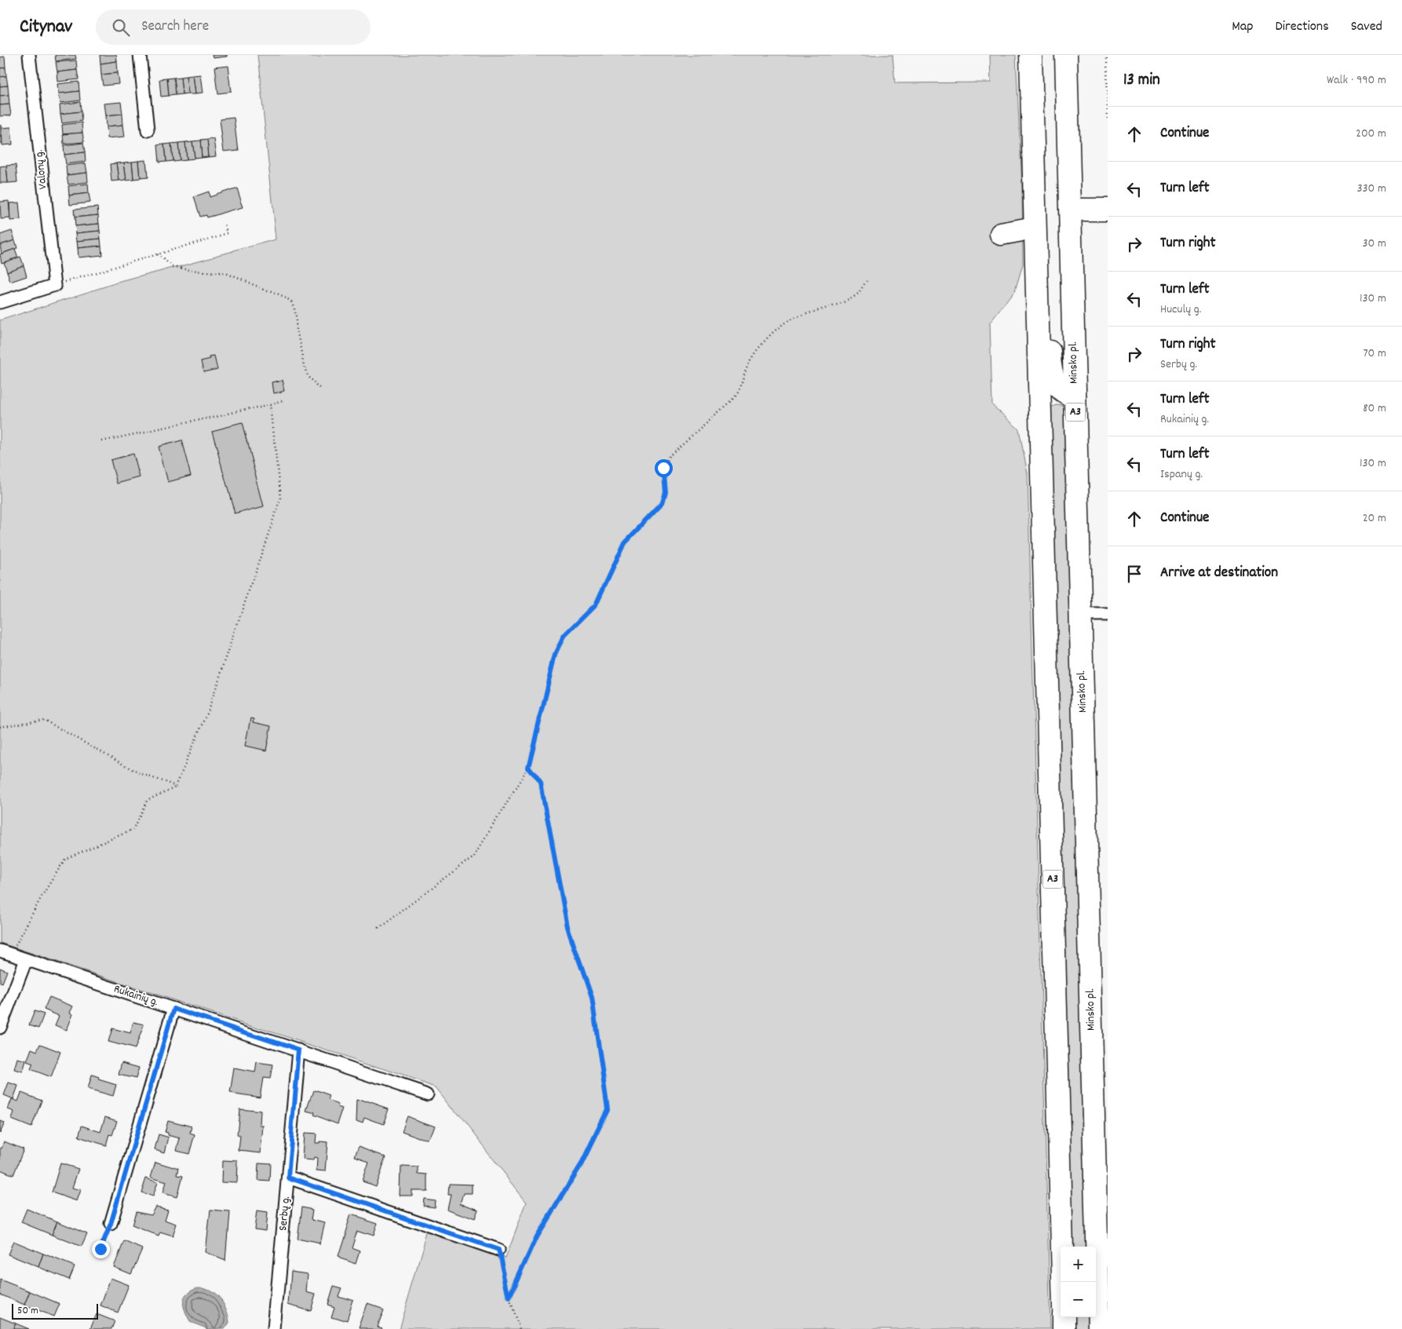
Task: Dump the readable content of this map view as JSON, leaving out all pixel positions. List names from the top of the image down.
{
  "streets": {
    "highway": ["Minsko pl.", "A3"],
    "street": ["Valonų g.", "Rukainių g.", "Serbų g."]
  },
  "crossings": [
    ["Rukainių g.", "Serbų g."]
  ],
  "scale_bar": "50 m",
  "page": {
    "header": "Citynav",
    "search": "Search here",
    "nav": ["Map", "Directions", "Saved"],
    "heading": ["13 min", "Walk · 990 m"],
    "list": [
      ["Continue", "200 m"],
      ["Turn left", "330 m"],
      ["Turn right", "30 m"],
      ["Turn left", "Huculų g.", "130 m"],
      ["Turn right", "Serbų g.", "70 m"],
      ["Turn left", "Rukainių g.", "80 m"],
      ["Turn left", "Ispanų g.", "130 m"],
      ["Continue", "20 m"],
      "Arrive at destination"
    ],
    "map_buttons": ["+", "−"],
    "scale": "50 m"
  }
}
